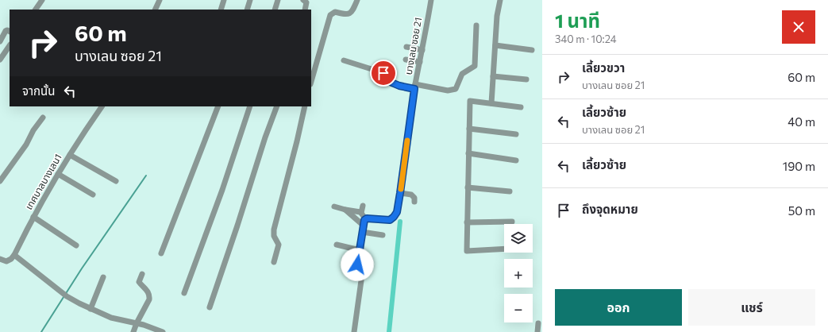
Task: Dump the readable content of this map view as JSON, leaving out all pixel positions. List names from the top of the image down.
{
  "streets": {
    "street": ["บางเลน ซอย 21", "เทศบาลบางเลน1"]
  },
  "page": {
    "heading": ["1 นาที", "340 m · 10:24"],
    "turn": ["60 m", "บางเลน ซอย 21"],
    "list": [
      {
        "name": "เลี้ยวขวา",
        "note": "บางเลน ซอย 21",
        "value": "60 m"
      },
      {
        "name": "เลี้ยวซ้าย",
        "note": "บางเลน ซอย 21",
        "value": "40 m"
      },
      {
        "name": "เลี้ยวซ้าย",
        "value": "190 m"
      },
      {
        "name": "ถึงจุดหมาย",
        "value": "50 m"
      }
    ],
    "then": "จากนั้น",
    "map_buttons": ["+", "−"],
    "buttons": ["ออก", "แชร์"]
  }
}
